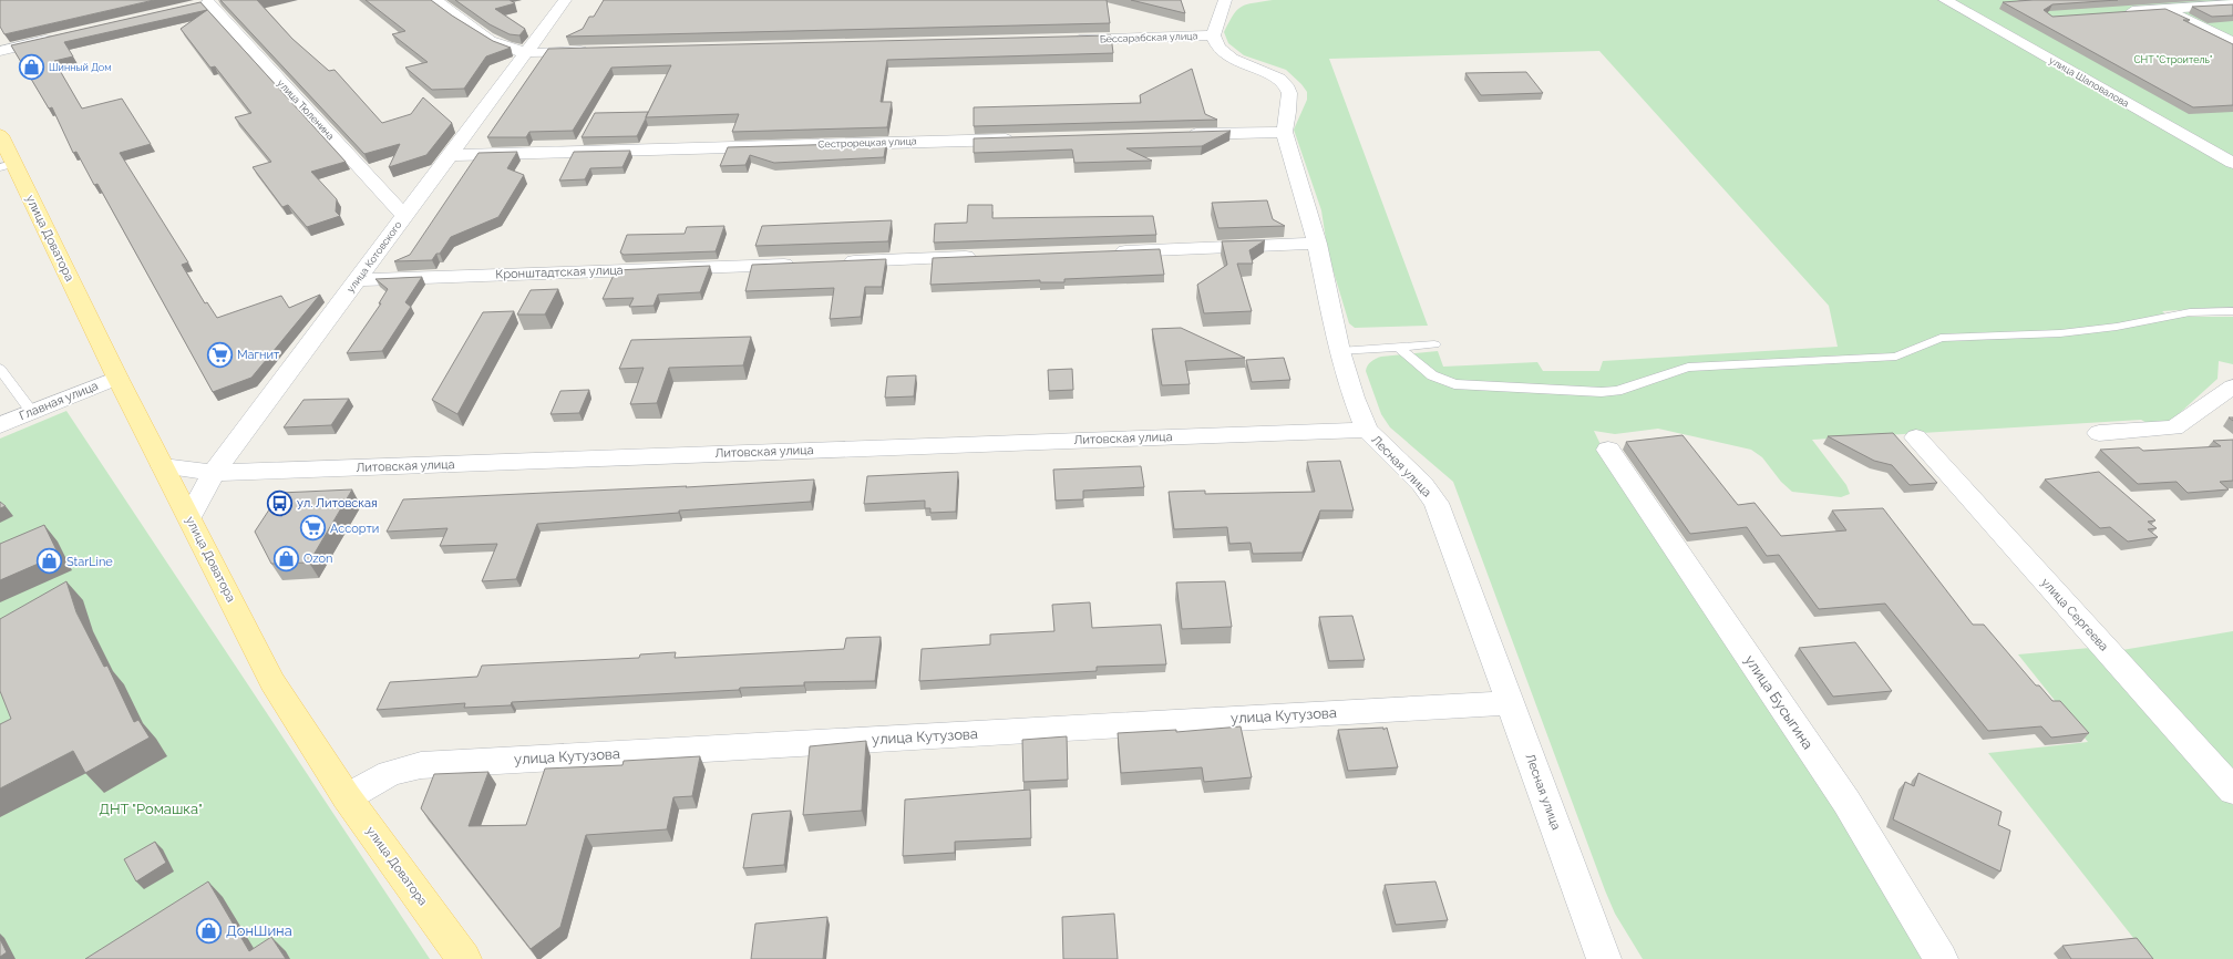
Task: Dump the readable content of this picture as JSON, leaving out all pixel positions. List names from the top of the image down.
{
  "streets": {
    "main road": ["улица Доватора"],
    "street": [
      "Бессарабская улица",
      "улица Шаповалова",
      "улица Тюленина",
      "Сестрорецкая улица",
      "улица Котовского",
      "Кронштадтская улица",
      "Главная улица",
      "Литовская улица",
      "Лесная улица",
      "улица Сергеева",
      "улица Бусыгина",
      "улица Кутузова"
    ]
  },
  "crossings": [
    ["Бессарабская улица", "Лесная улица"],
    ["улица Тюленина", "улица Котовского"],
    ["Сестрорецкая улица", "улица Котовского"],
    ["улица Доватора", "улица Котовского"],
    ["улица Доватора", "Главная улица"],
    ["улица Доватора", "Литовская улица"],
    ["улица Доватора", "улица Кутузова"],
    ["улица Котовского", "Кронштадтская улица"],
    ["улица Котовского", "Литовская улица"],
    ["Литовская улица", "Лесная улица"],
    ["Лесная улица", "улица Кутузова"]
  ],
  "parks": ["СНТ \"Строитель\"", "ДНТ \"Ромашка\""],
  "places": {
    "shop": [
      "Шинный Дом",
      "Ozon",
      "StarLine",
      "ДонШина"
    ],
    "supermarket": ["Магнит", "Ассорти"],
    "bus stop": ["ул. Литовская"]
  }
}
